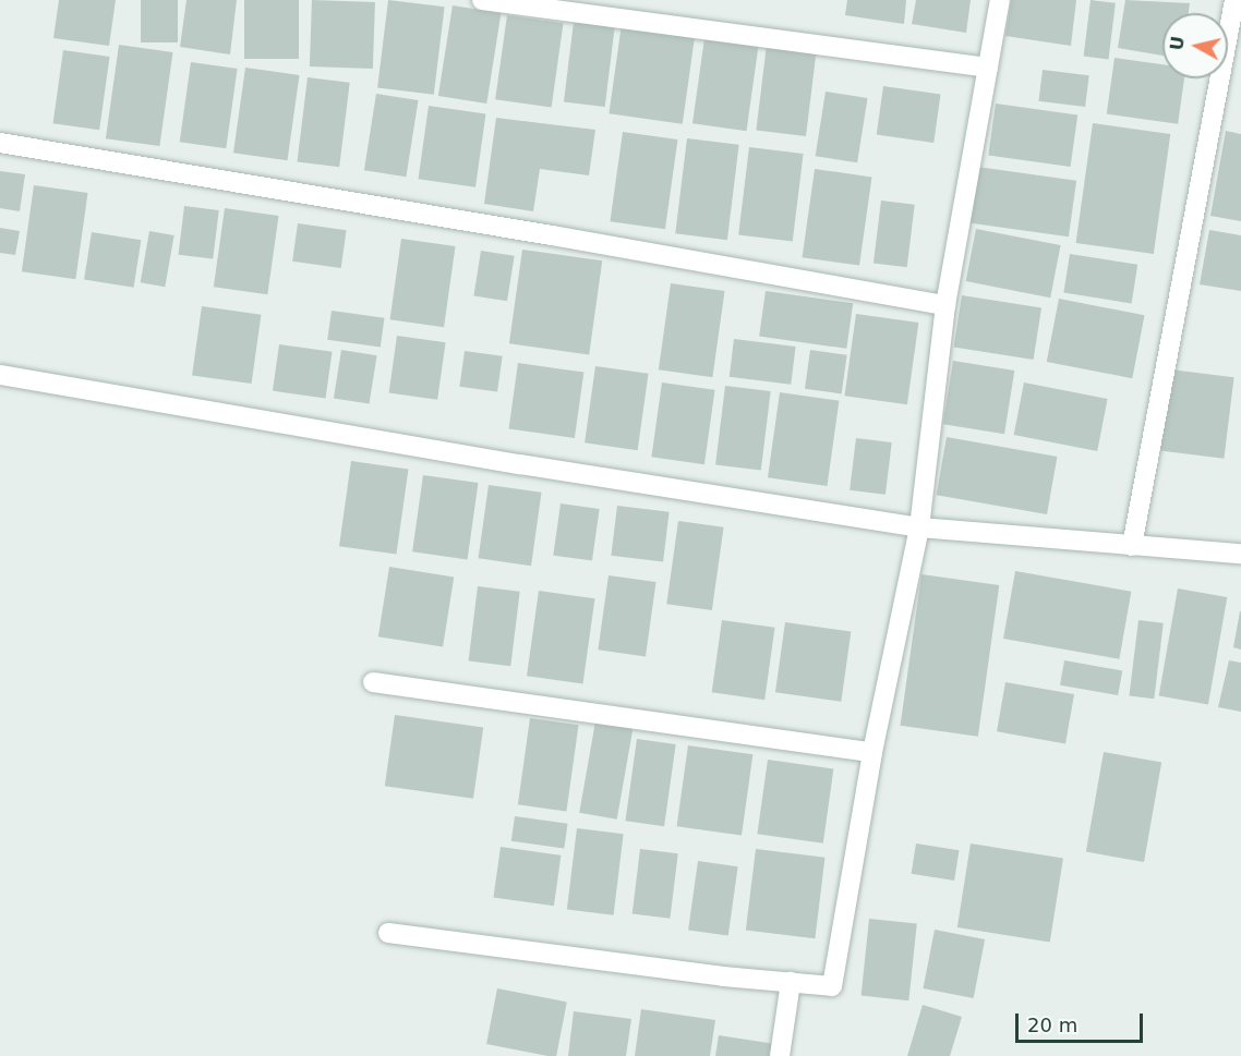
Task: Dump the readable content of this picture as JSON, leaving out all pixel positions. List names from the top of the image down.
{
  "scale_bar": "20 m",
  "north": "left"
}
